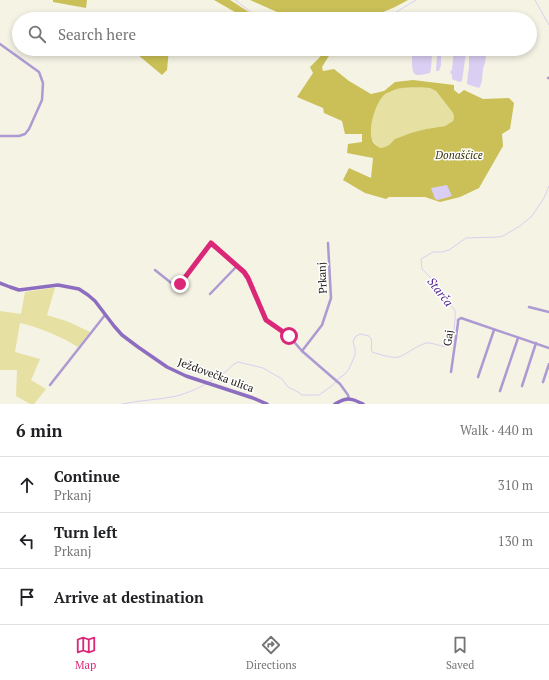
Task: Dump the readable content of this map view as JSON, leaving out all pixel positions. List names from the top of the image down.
{
  "streets": {
    "main road": ["Ježdovečka ulica"],
    "street": ["Prkanj", "Gaj"]
  },
  "water": ["Starča"],
  "parks": ["Donaščice"],
  "page": {
    "search": "Search here",
    "heading": ["6 min", "Walk · 440 m"],
    "list": [
      ["Continue", "Prkanj", "310 m"],
      ["Turn left", "Prkanj", "130 m"],
      "Arrive at destination"
    ],
    "nav": ["Map", "Directions", "Saved"]
  }
}
